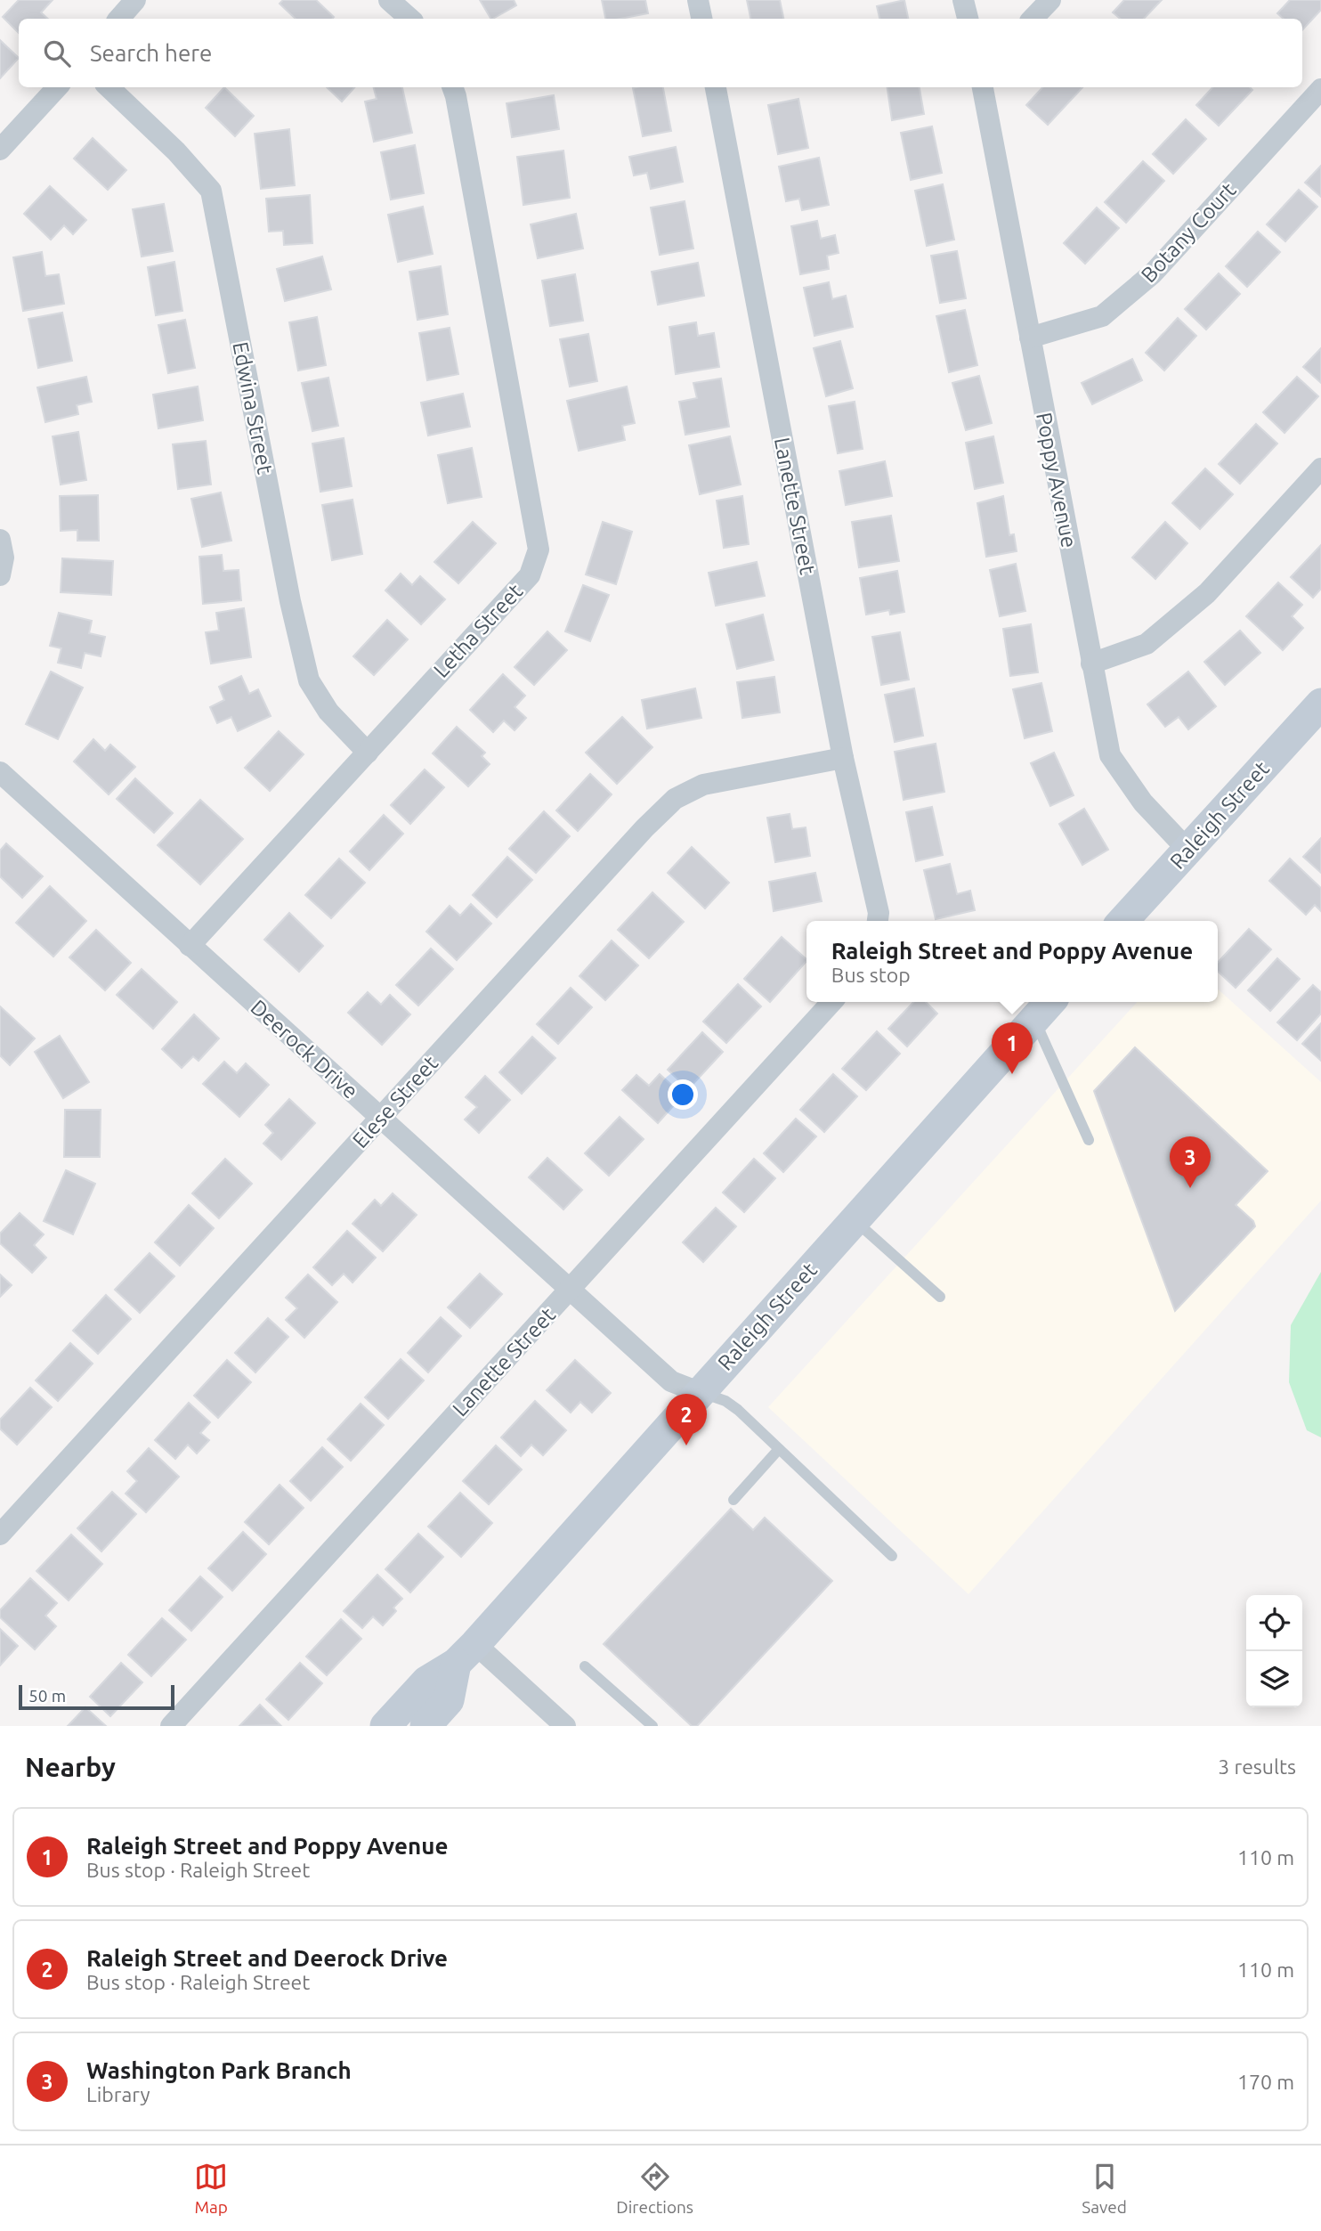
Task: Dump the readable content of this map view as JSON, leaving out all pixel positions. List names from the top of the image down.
{
  "streets": {
    "street": [
      "Botany Court",
      "Edwina Street",
      "Poppy Avenue",
      "Lanette Street",
      "Letha Street",
      "Raleigh Street",
      "Deerock Drive",
      "Elese Street"
    ]
  },
  "crossings": [
    ["Botany Court", "Poppy Avenue"],
    ["Edwina Street", "Letha Street"],
    ["Poppy Avenue", "Raleigh Street"],
    ["Lanette Street", "Deerock Drive"],
    ["Lanette Street", "Elese Street"],
    ["Letha Street", "Deerock Drive"],
    ["Raleigh Street", "Deerock Drive"],
    ["Deerock Drive", "Elese Street"]
  ],
  "scale_bar": "50 m",
  "page": {
    "search": "Search here",
    "popup": ["Raleigh Street and Poppy Avenue", "Bus stop"],
    "pins": ["1", "3", "2"],
    "scale": "50 m",
    "heading": ["Nearby", "3 results"],
    "list": [
      {
        "mark": "1",
        "name": "Raleigh Street and Poppy Avenue",
        "note": "Bus stop · Raleigh Street",
        "value": "110 m"
      },
      {
        "mark": "2",
        "name": "Raleigh Street and Deerock Drive",
        "note": "Bus stop · Raleigh Street",
        "value": "110 m"
      },
      {
        "mark": "3",
        "name": "Washington Park Branch",
        "note": "Library",
        "value": "170 m"
      }
    ],
    "nav": ["Map", "Directions", "Saved"]
  }
}
